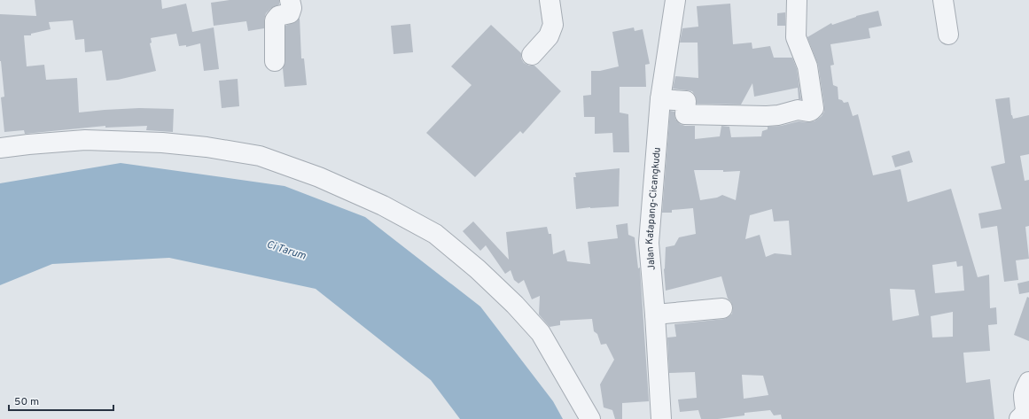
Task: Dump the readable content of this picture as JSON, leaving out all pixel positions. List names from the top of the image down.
{
  "streets": {
    "street": ["Jalan Katapang-Cicangkudu"]
  },
  "water": ["Ci Tarum"],
  "scale_bar": "50 m"
}
